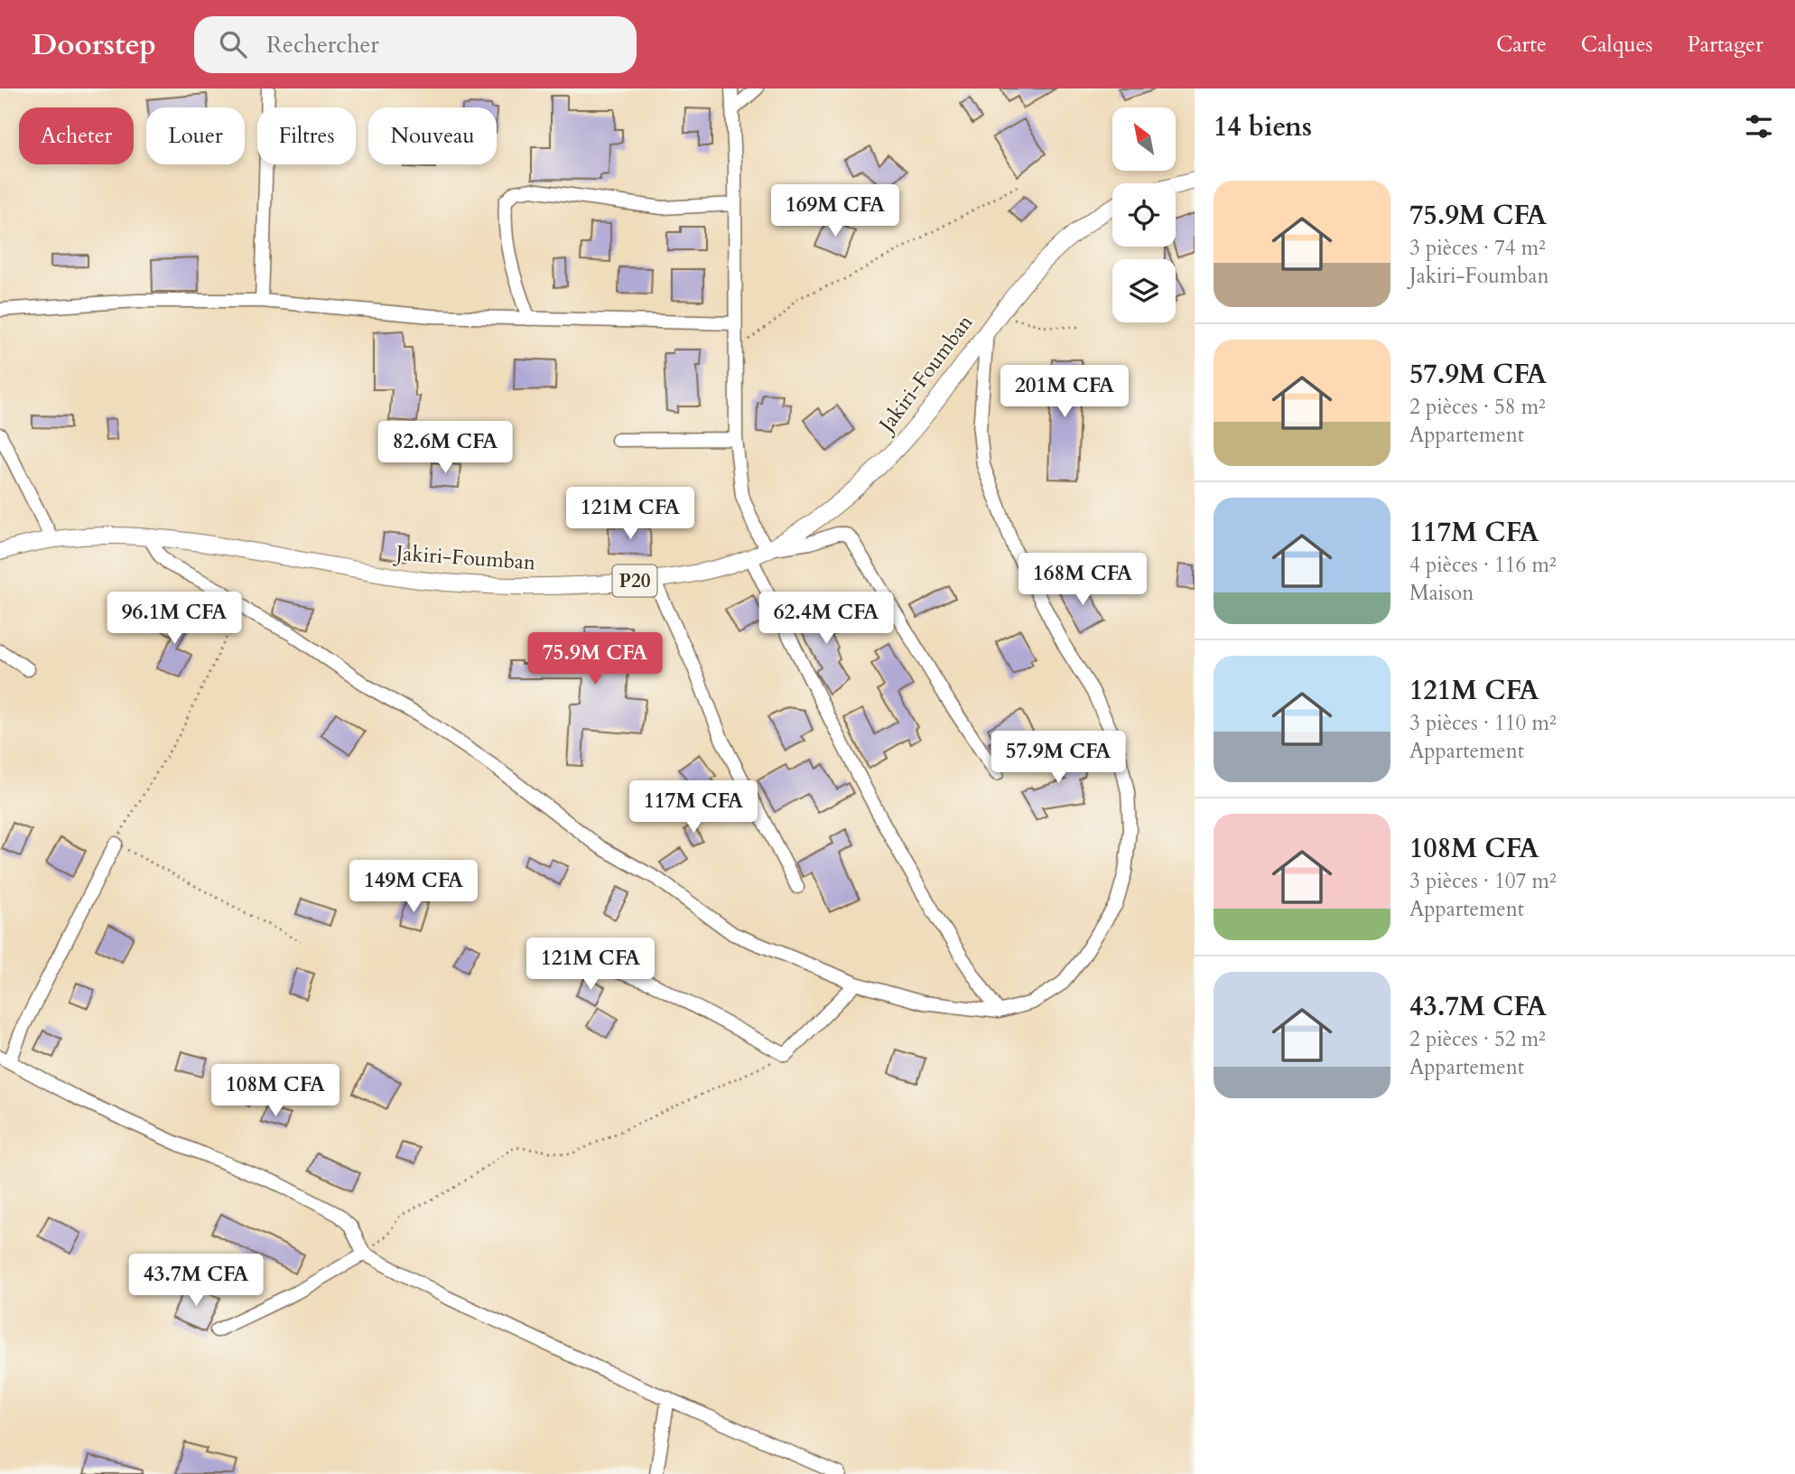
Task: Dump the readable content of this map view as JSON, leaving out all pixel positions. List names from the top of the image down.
{
  "streets": {
    "main road": ["Jakiri-Foumban", "P20"]
  },
  "north": "top left",
  "page": {
    "header": "Doorstep",
    "search": "Rechercher",
    "nav": ["Carte", "Calques", "Partager"],
    "heading": "14 biens",
    "chip": [
      "Acheter",
      "Louer",
      "Filtres",
      "Nouveau"
    ],
    "list": [
      {
        "name": "75.9M CFA",
        "note": "3 pièces · 74 m² · Jakiri-Foumban"
      },
      {
        "name": "57.9M CFA",
        "note": "2 pièces · 58 m² · Appartement"
      },
      {
        "name": "117M CFA",
        "note": "4 pièces · 116 m² · Maison"
      },
      {
        "name": "121M CFA",
        "note": "3 pièces · 110 m² · Appartement"
      },
      {
        "name": "108M CFA",
        "note": "3 pièces · 107 m² · Appartement"
      },
      {
        "name": "43.7M CFA",
        "note": "2 pièces · 52 m² · Appartement"
      }
    ],
    "price": [
      "169M CFA",
      "201M CFA",
      "82.6M CFA",
      "121M CFA",
      "168M CFA",
      "96.1M CFA",
      "62.4M CFA",
      "75.9M CFA",
      "57.9M CFA",
      "117M CFA",
      "149M CFA",
      "121M CFA",
      "108M CFA",
      "43.7M CFA"
    ]
  }
}
